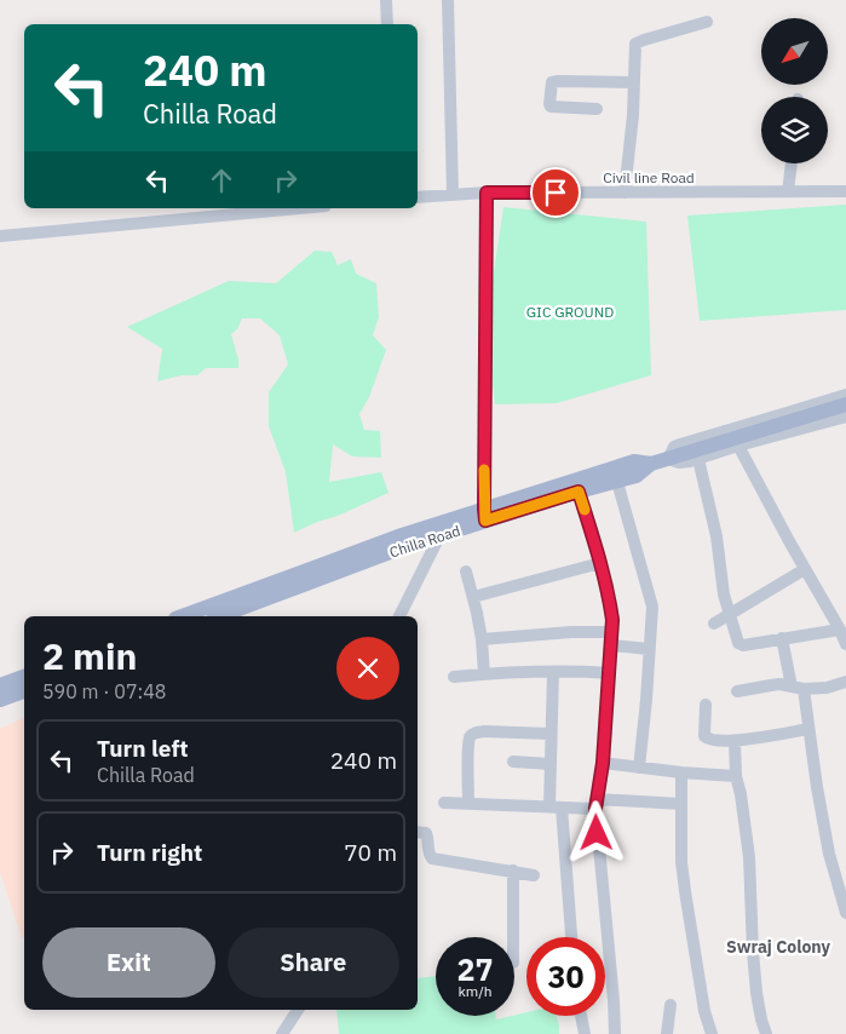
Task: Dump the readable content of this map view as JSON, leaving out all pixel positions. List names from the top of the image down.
{
  "streets": {
    "main road": ["Chilla Road"],
    "street": ["Civil line Road"]
  },
  "districts": ["Swraj Colony"],
  "parks": ["GIC GROUND"],
  "north": "bottom left",
  "page": {
    "turn": ["240 m", "Chilla Road"],
    "heading": ["2 min", "590 m · 07:48"],
    "list": [
      {
        "name": "Turn left",
        "note": "Chilla Road",
        "value": "240 m"
      },
      {
        "name": "Turn right",
        "value": "70 m"
      }
    ],
    "buttons": ["Exit", "Share"],
    "speed": "27 km/h",
    "limit": "30"
  }
}
